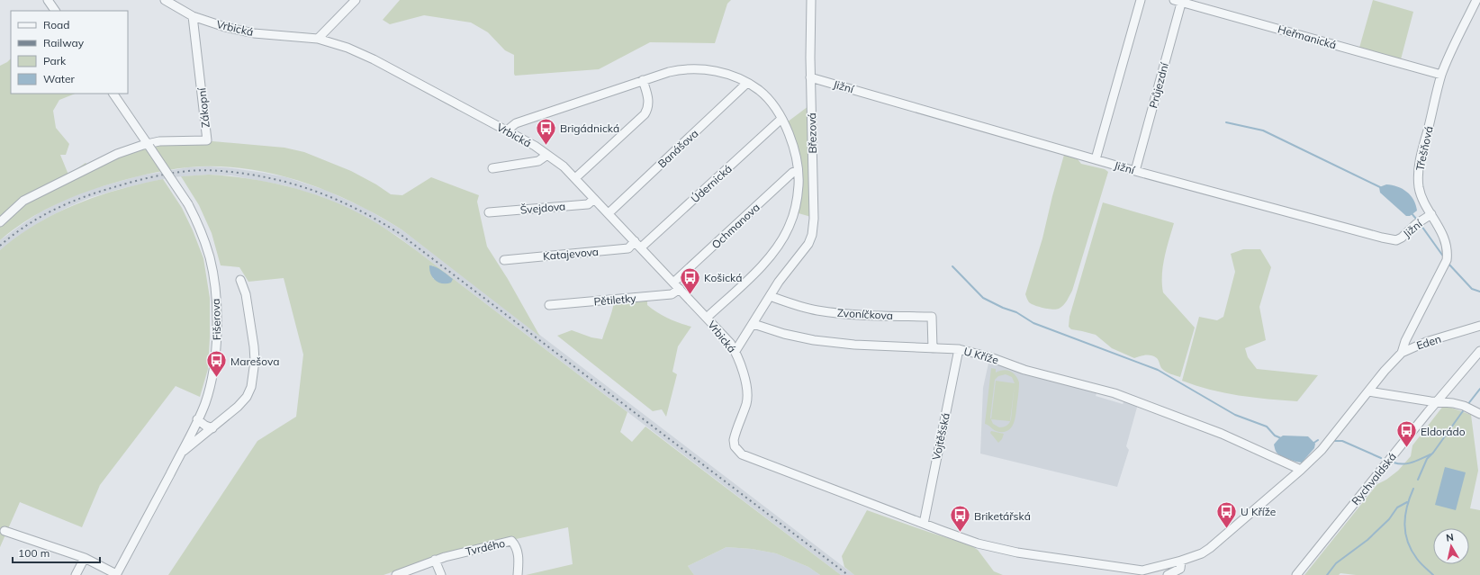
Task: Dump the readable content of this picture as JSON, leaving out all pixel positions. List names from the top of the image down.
{
  "streets": {
    "street": [
      "Vrbická",
      "Heřmanická",
      "Průjezdní",
      "Jižní",
      "Zákopní",
      "Březová",
      "Banášova",
      "Třešňová",
      "Údernická",
      "Švejdova",
      "Ochmanova",
      "Katajevova",
      "Pětiletky",
      "Zvoníčkova",
      "Fišerova",
      "Eden",
      "U Kříže",
      "Vojtěšská",
      "Rychvaldská",
      "Tvrdého"
    ]
  },
  "crossings": [
    ["Vrbická", "Zákopní"],
    ["Vrbická", "Banášova"],
    ["Vrbická", "Údernická"],
    ["Vrbická", "Švejdova"],
    ["Vrbická", "Ochmanova"],
    ["Vrbická", "Katajevova"],
    ["Vrbická", "Pětiletky"],
    ["Vrbická", "Vojtěšská"],
    ["Heřmanická", "Průjezdní"],
    ["Heřmanická", "Třešňová"],
    ["Průjezdní", "Jižní"],
    ["Jižní", "Březová"],
    ["Jižní", "Třešňová"],
    ["Zákopní", "Fišerova"],
    ["Březová", "Zvoníčkova"],
    ["Třešňová", "Eden"],
    ["Zvoníčkova", "U Kříže"],
    ["Eden", "U Kříže"],
    ["U Kříže", "Vojtěšská"]
  ],
  "places": {
    "bus stop": [
      "Brigádnická",
      "Košická",
      "Marešova",
      "Eldorádo",
      "U Kříže",
      "Briketářská"
    ]
  },
  "legend": [
    "Road",
    "Railway",
    "Park",
    "Water"
  ],
  "scale_bar": "100 m",
  "north": "top"
}
